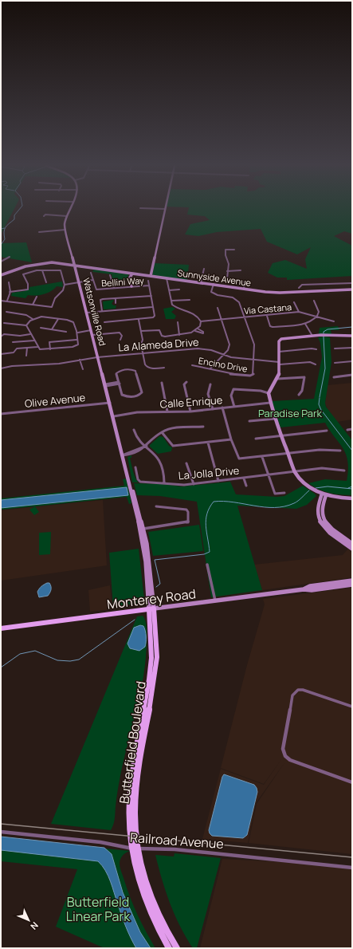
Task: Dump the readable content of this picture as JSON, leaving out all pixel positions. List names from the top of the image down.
{
  "streets": {
    "main road": [
      "Sunnyside Avenue",
      "Watsonville Road",
      "Monterey Road",
      "Butterfield Boulevard"
    ],
    "street": [
      "Bellini Way",
      "Via Castana",
      "La Alameda Drive",
      "Encino Drive",
      "Olive Avenue",
      "Calle Enrique",
      "La Jolla Drive",
      "Railroad Avenue"
    ]
  },
  "crossings": [
    ["Sunnyside Avenue", "Watsonville Road"],
    ["Sunnyside Avenue", "Encino Drive"],
    ["Via Castana", "Encino Drive"],
    ["Watsonville Road", "La Alameda Drive"],
    ["Watsonville Road", "Olive Avenue"],
    ["Watsonville Road", "Calle Enrique"],
    ["Watsonville Road", "Monterey Road"],
    ["Watsonville Road", "Butterfield Boulevard"],
    ["La Alameda Drive", "Encino Drive"],
    ["Monterey Road", "Butterfield Boulevard"]
  ],
  "parks": ["Paradise Park", "Butterfield Linear Park"],
  "north": "bottom right"
}
